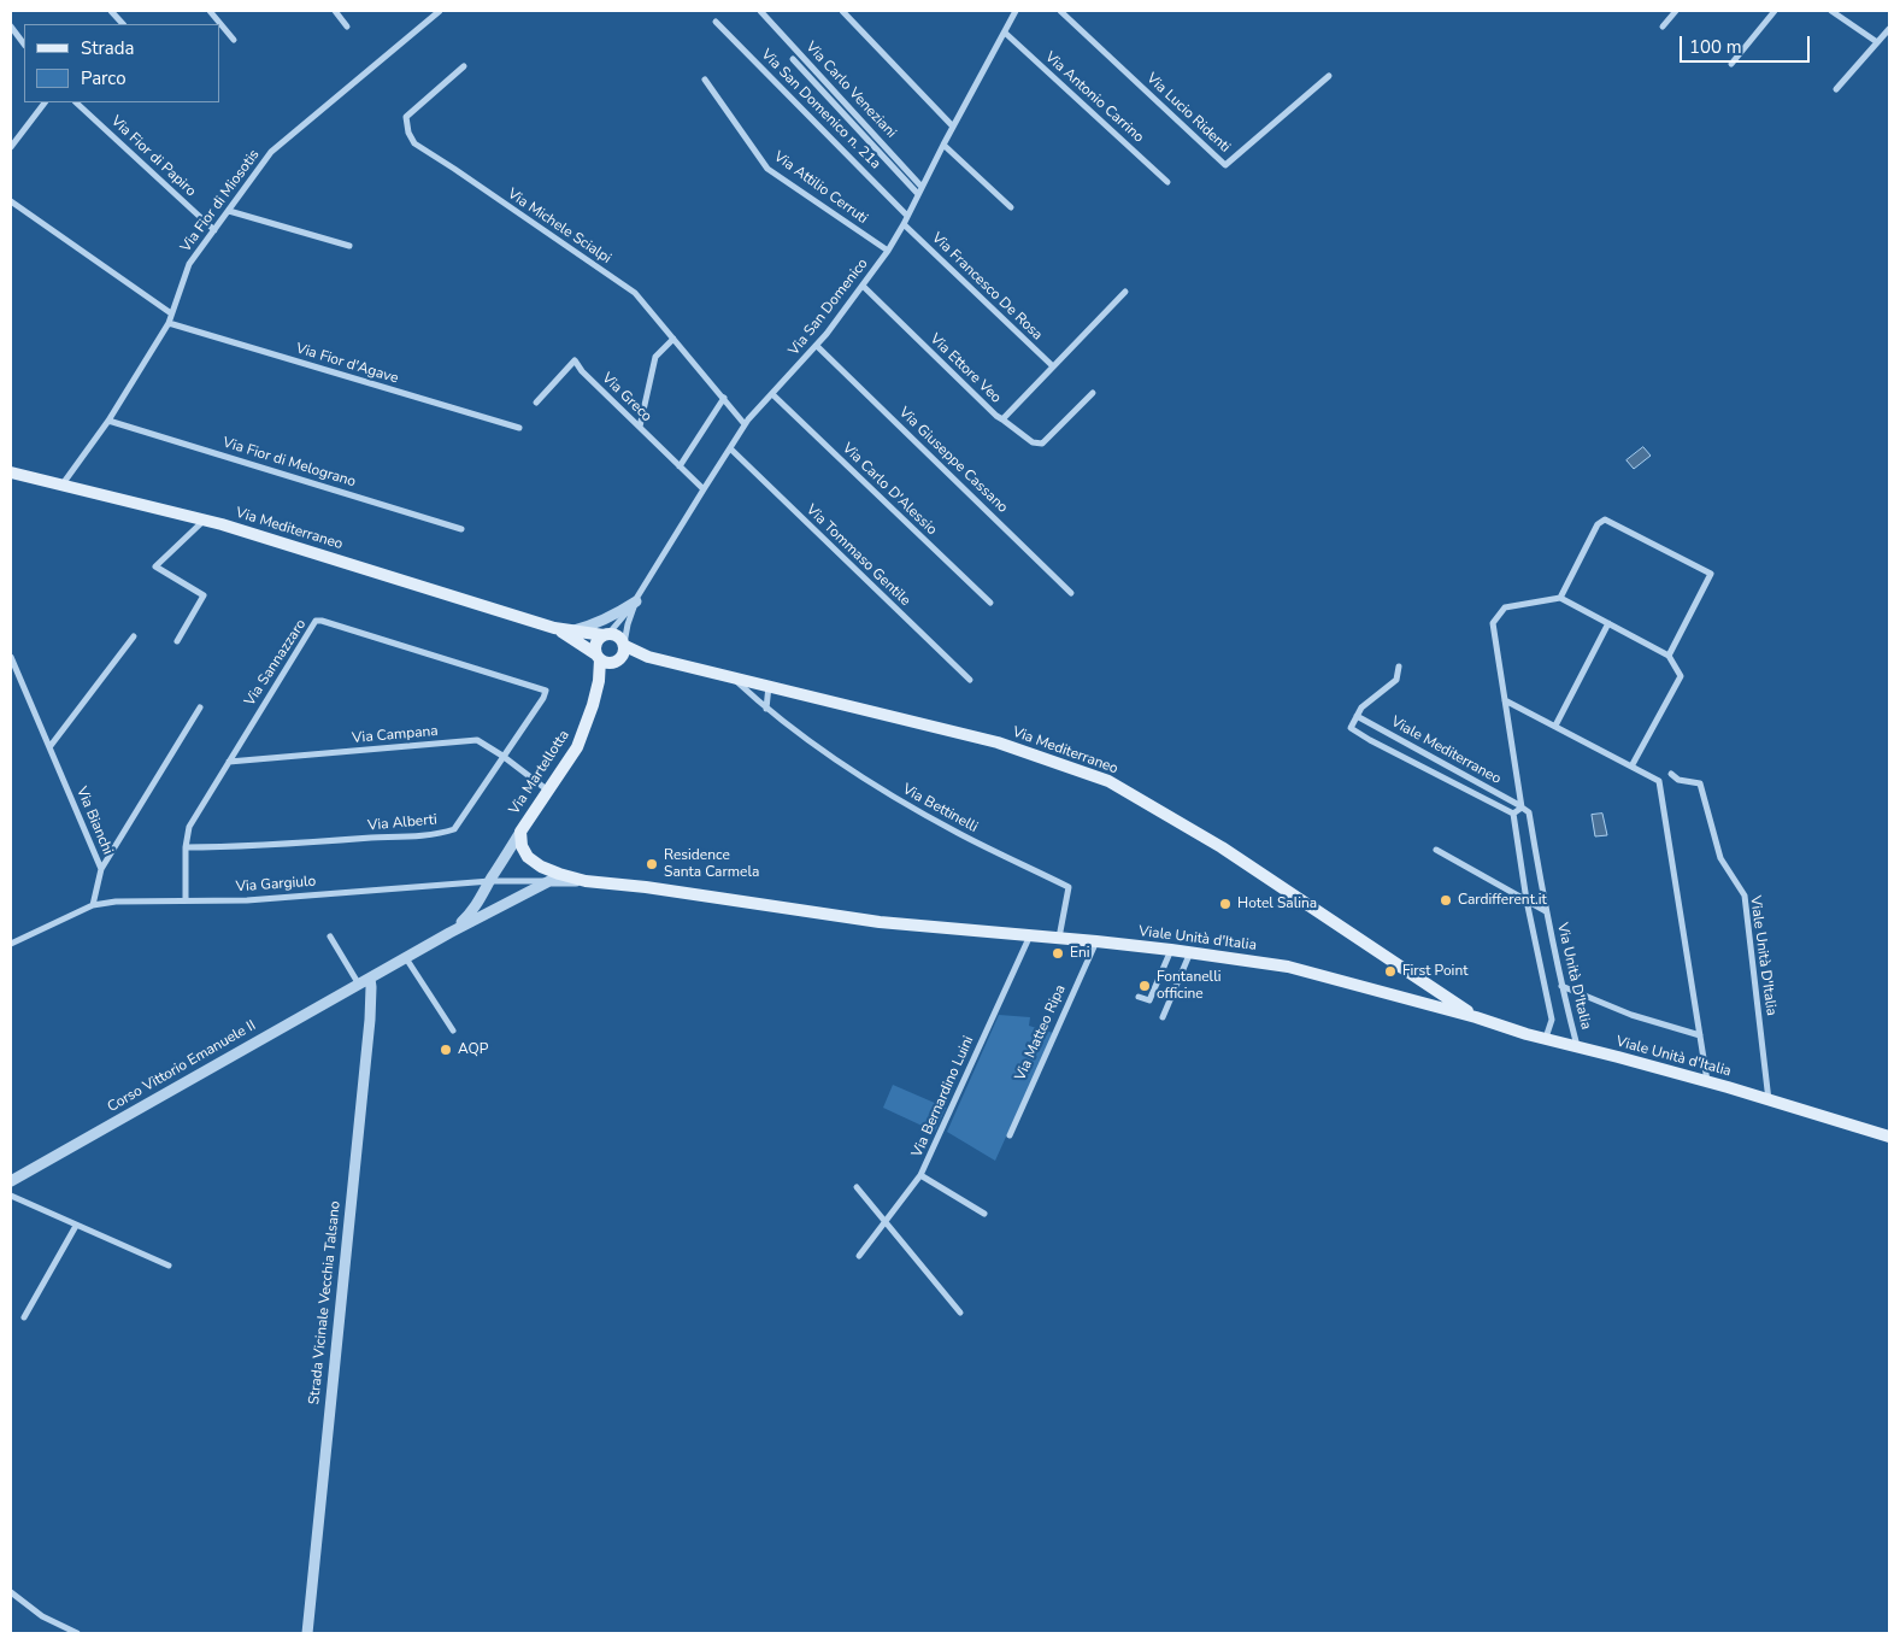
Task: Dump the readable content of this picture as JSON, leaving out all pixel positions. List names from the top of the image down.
{
  "streets": {
    "main road": ["Via Mediterraneo", "Via Martellotta", "Viale Unità d'Italia"],
    "street": [
      "Via Carlo Veneziani",
      "Via Antonio Carrino",
      "Via San Domenico n. 21a",
      "Via Lucio Ridenti",
      "Via Fior di Papiro",
      "Via Attilio Cerruti",
      "Via Fior di Miosotis",
      "Via Michele Scialpi",
      "Via Francesco De Rosa",
      "Via San Domenico",
      "Via Fior d'Agave",
      "Via Ettore Veo",
      "Via Greco",
      "Via Giuseppe Cassano",
      "Via Fior di Melograno",
      "Via Carlo D'Alessio",
      "Via Tommaso Gentile",
      "Via Sannazzaro",
      "Via Campana",
      "Viale Mediterraneo",
      "Via Bettinelli",
      "Via Bianchi",
      "Via Alberti",
      "Via Gargiulo",
      "Viale Unità D'Italia",
      "Via Unità D'Italia",
      "Via Matteo Ripa",
      "Corso Vittorio Emanuele II",
      "Via Bernardino Luini",
      "Strada Vicinale Vecchia Talsano"
    ]
  },
  "crossings": [
    ["Via Carlo Veneziani", "Via San Domenico"],
    ["Via Antonio Carrino", "Via San Domenico"],
    ["Via San Domenico n. 21a", "Via San Domenico"],
    ["Via Fior di Papiro", "Via Fior di Miosotis"],
    ["Via Attilio Cerruti", "Via San Domenico"],
    ["Via Fior di Miosotis", "Via Fior d'Agave"],
    ["Via Fior di Miosotis", "Via Fior di Melograno"],
    ["Via Fior di Miosotis", "Via Mediterraneo"],
    ["Via Michele Scialpi", "Via San Domenico"],
    ["Via Francesco De Rosa", "Via San Domenico"],
    ["Via Francesco De Rosa", "Via Ettore Veo"],
    ["Via San Domenico", "Via Ettore Veo"],
    ["Via San Domenico", "Via Greco"],
    ["Via San Domenico", "Via Giuseppe Cassano"],
    ["Via San Domenico", "Via Carlo D'Alessio"],
    ["Via San Domenico", "Via Mediterraneo"],
    ["Via San Domenico", "Via Tommaso Gentile"],
    ["Via San Domenico", "Via Martellotta"],
    ["Via Mediterraneo", "Via Martellotta"],
    ["Via Mediterraneo", "Via Bettinelli"],
    ["Via Mediterraneo", "Viale Unità d'Italia"],
    ["Via Sannazzaro", "Via Campana"],
    ["Via Sannazzaro", "Via Alberti"],
    ["Via Sannazzaro", "Via Gargiulo"],
    ["Via Campana", "Via Martellotta"],
    ["Via Campana", "Via Alberti"],
    ["Viale Mediterraneo", "Via Unità D'Italia"],
    ["Via Martellotta", "Viale Unità d'Italia"],
    ["Via Bettinelli", "Viale Unità d'Italia"],
    ["Via Bianchi", "Via Gargiulo"],
    ["Viale Unità d'Italia", "Viale Unità D'Italia"],
    ["Viale Unità d'Italia", "Via Unità D'Italia"],
    ["Viale Unità d'Italia", "Via Matteo Ripa"],
    ["Viale Unità d'Italia", "Via Bernardino Luini"],
    ["Corso Vittorio Emanuele II", "Strada Vicinale Vecchia Talsano"]
  ],
  "places": [
    "Residence Santa Carmela",
    "Cardifferent.it",
    "Hotel Salina",
    "Eni",
    "First Point",
    "Fontanelli officine",
    "AQP"
  ],
  "legend": ["Strada", "Parco"],
  "scale_bar": "100 m"
}
